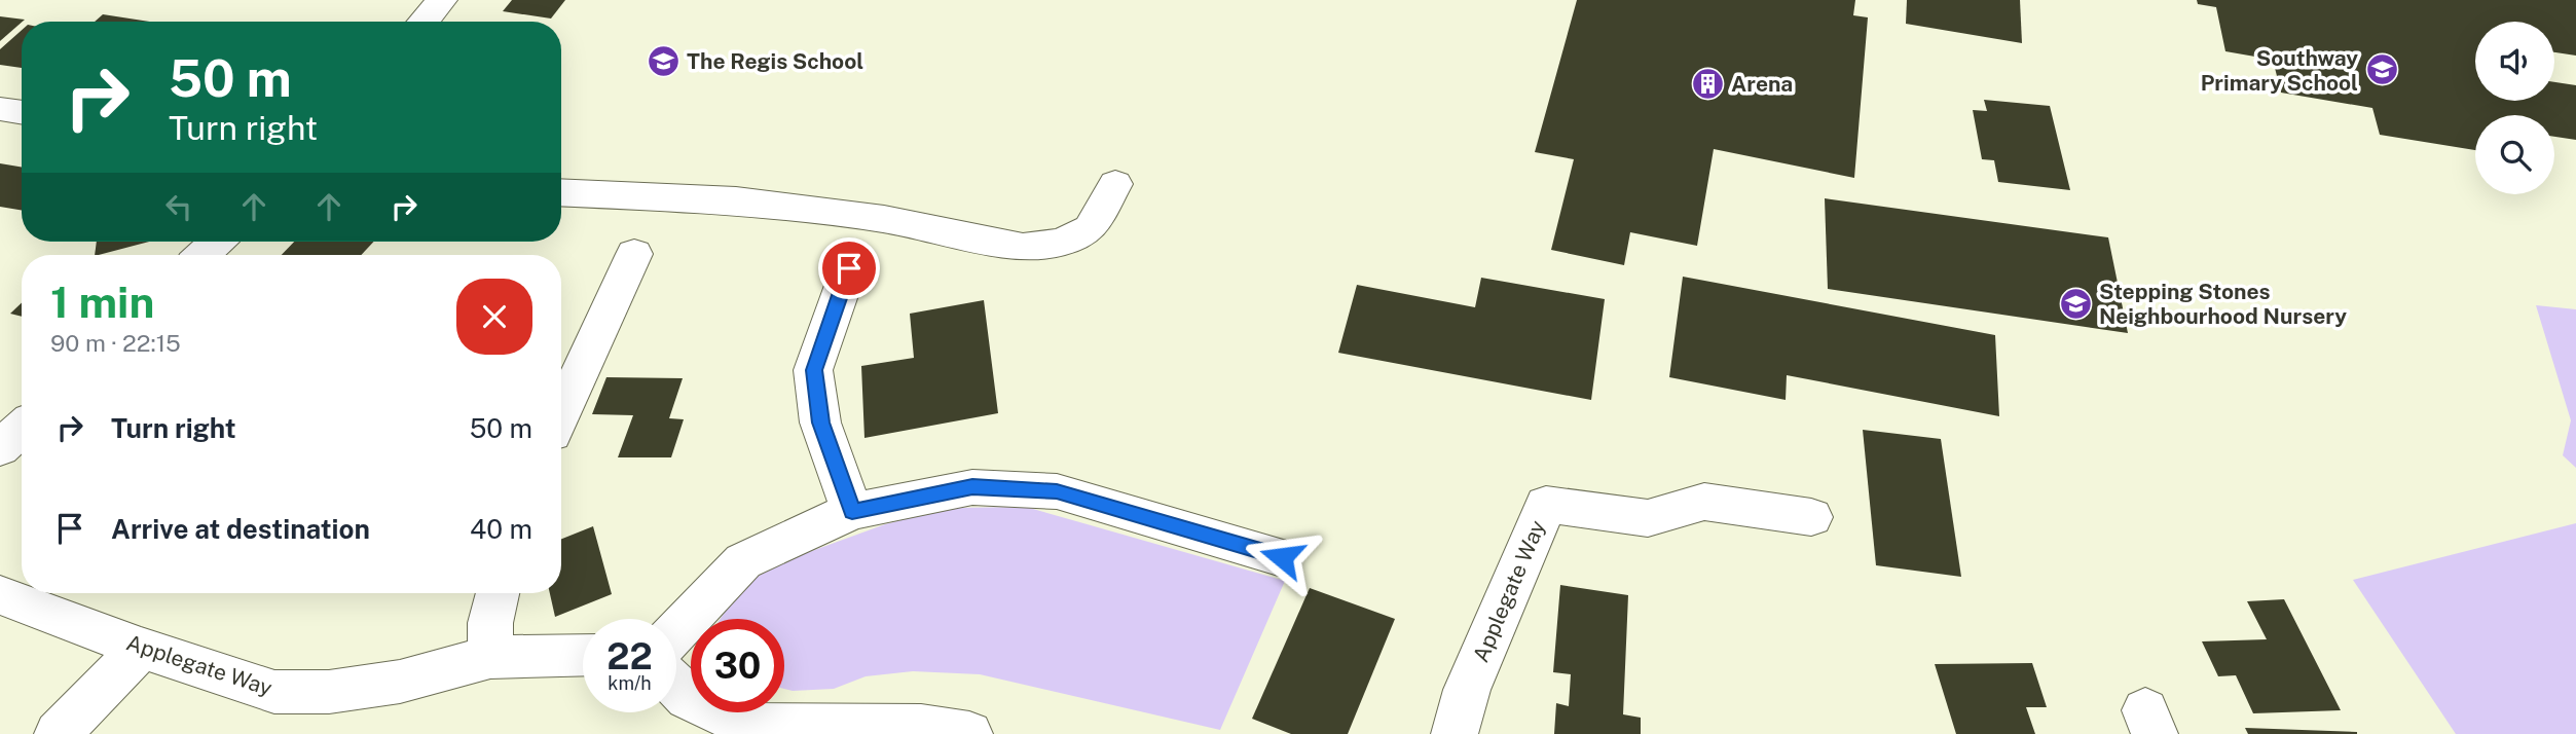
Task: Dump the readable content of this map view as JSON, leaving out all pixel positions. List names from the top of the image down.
{
  "streets": {
    "street": ["Applegate Way"]
  },
  "places": {
    "school or university": ["The Regis School", "Southway Primary School", "Stepping Stones Neighbourhood Nursery"],
    "building": ["Arena"]
  },
  "page": {
    "turn": ["50 m", "Turn right"],
    "heading": ["1 min", "90 m · 22:15"],
    "list": [
      {
        "name": "Turn right",
        "value": "50 m"
      },
      {
        "name": "Arrive at destination",
        "value": "40 m"
      }
    ],
    "speed": "22 km/h",
    "limit": "30"
  }
}
